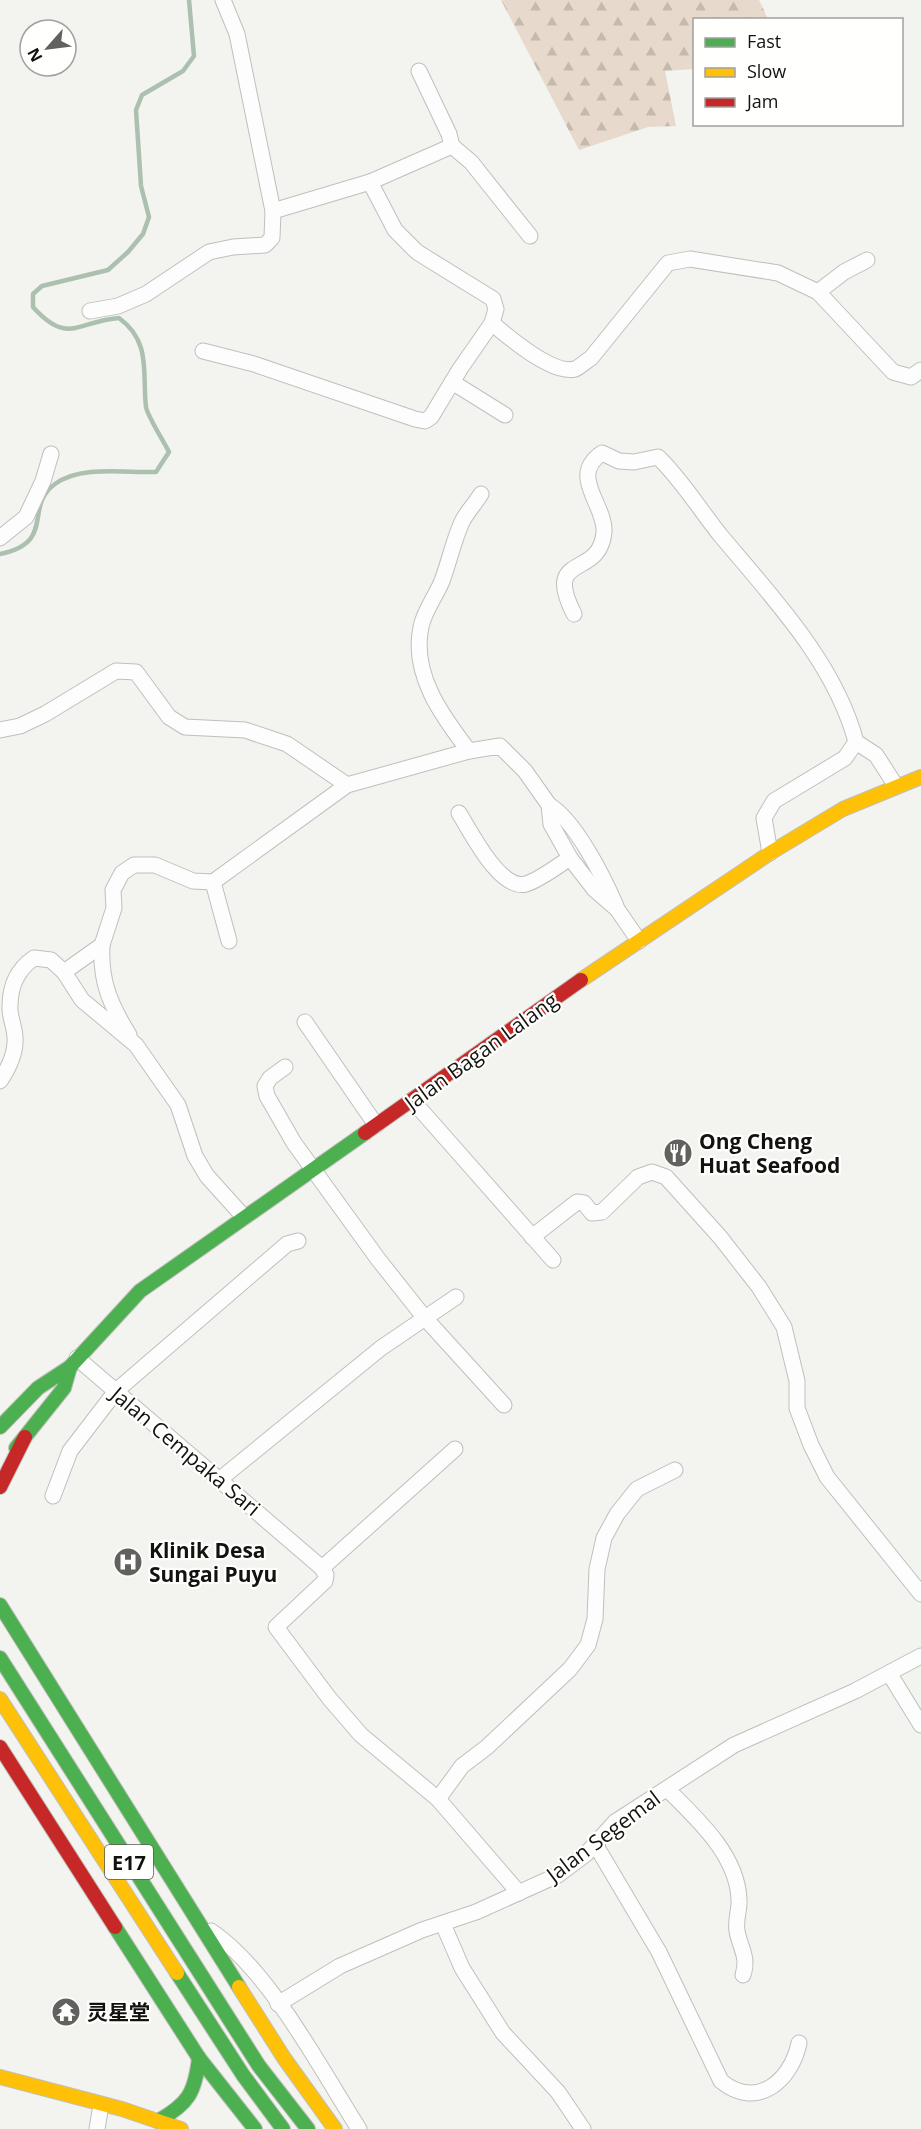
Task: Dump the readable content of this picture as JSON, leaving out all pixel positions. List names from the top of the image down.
{
  "streets": {
    "main road": ["Jalan Bagan Lalang", "E17"],
    "street": ["Jalan Cempaka Sari", "Jalan Segemal"]
  },
  "crossings": [
    ["Jalan Bagan Lalang", "Jalan Cempaka Sari"]
  ],
  "places": {
    "restaurant": ["Ong Cheng Huat Seafood"],
    "hospital": ["Klinik Desa Sungai Puyu"],
    "temple": ["灵星堂"]
  },
  "legend": ["Fast", "Slow", "Jam"],
  "north": "bottom left"
}
